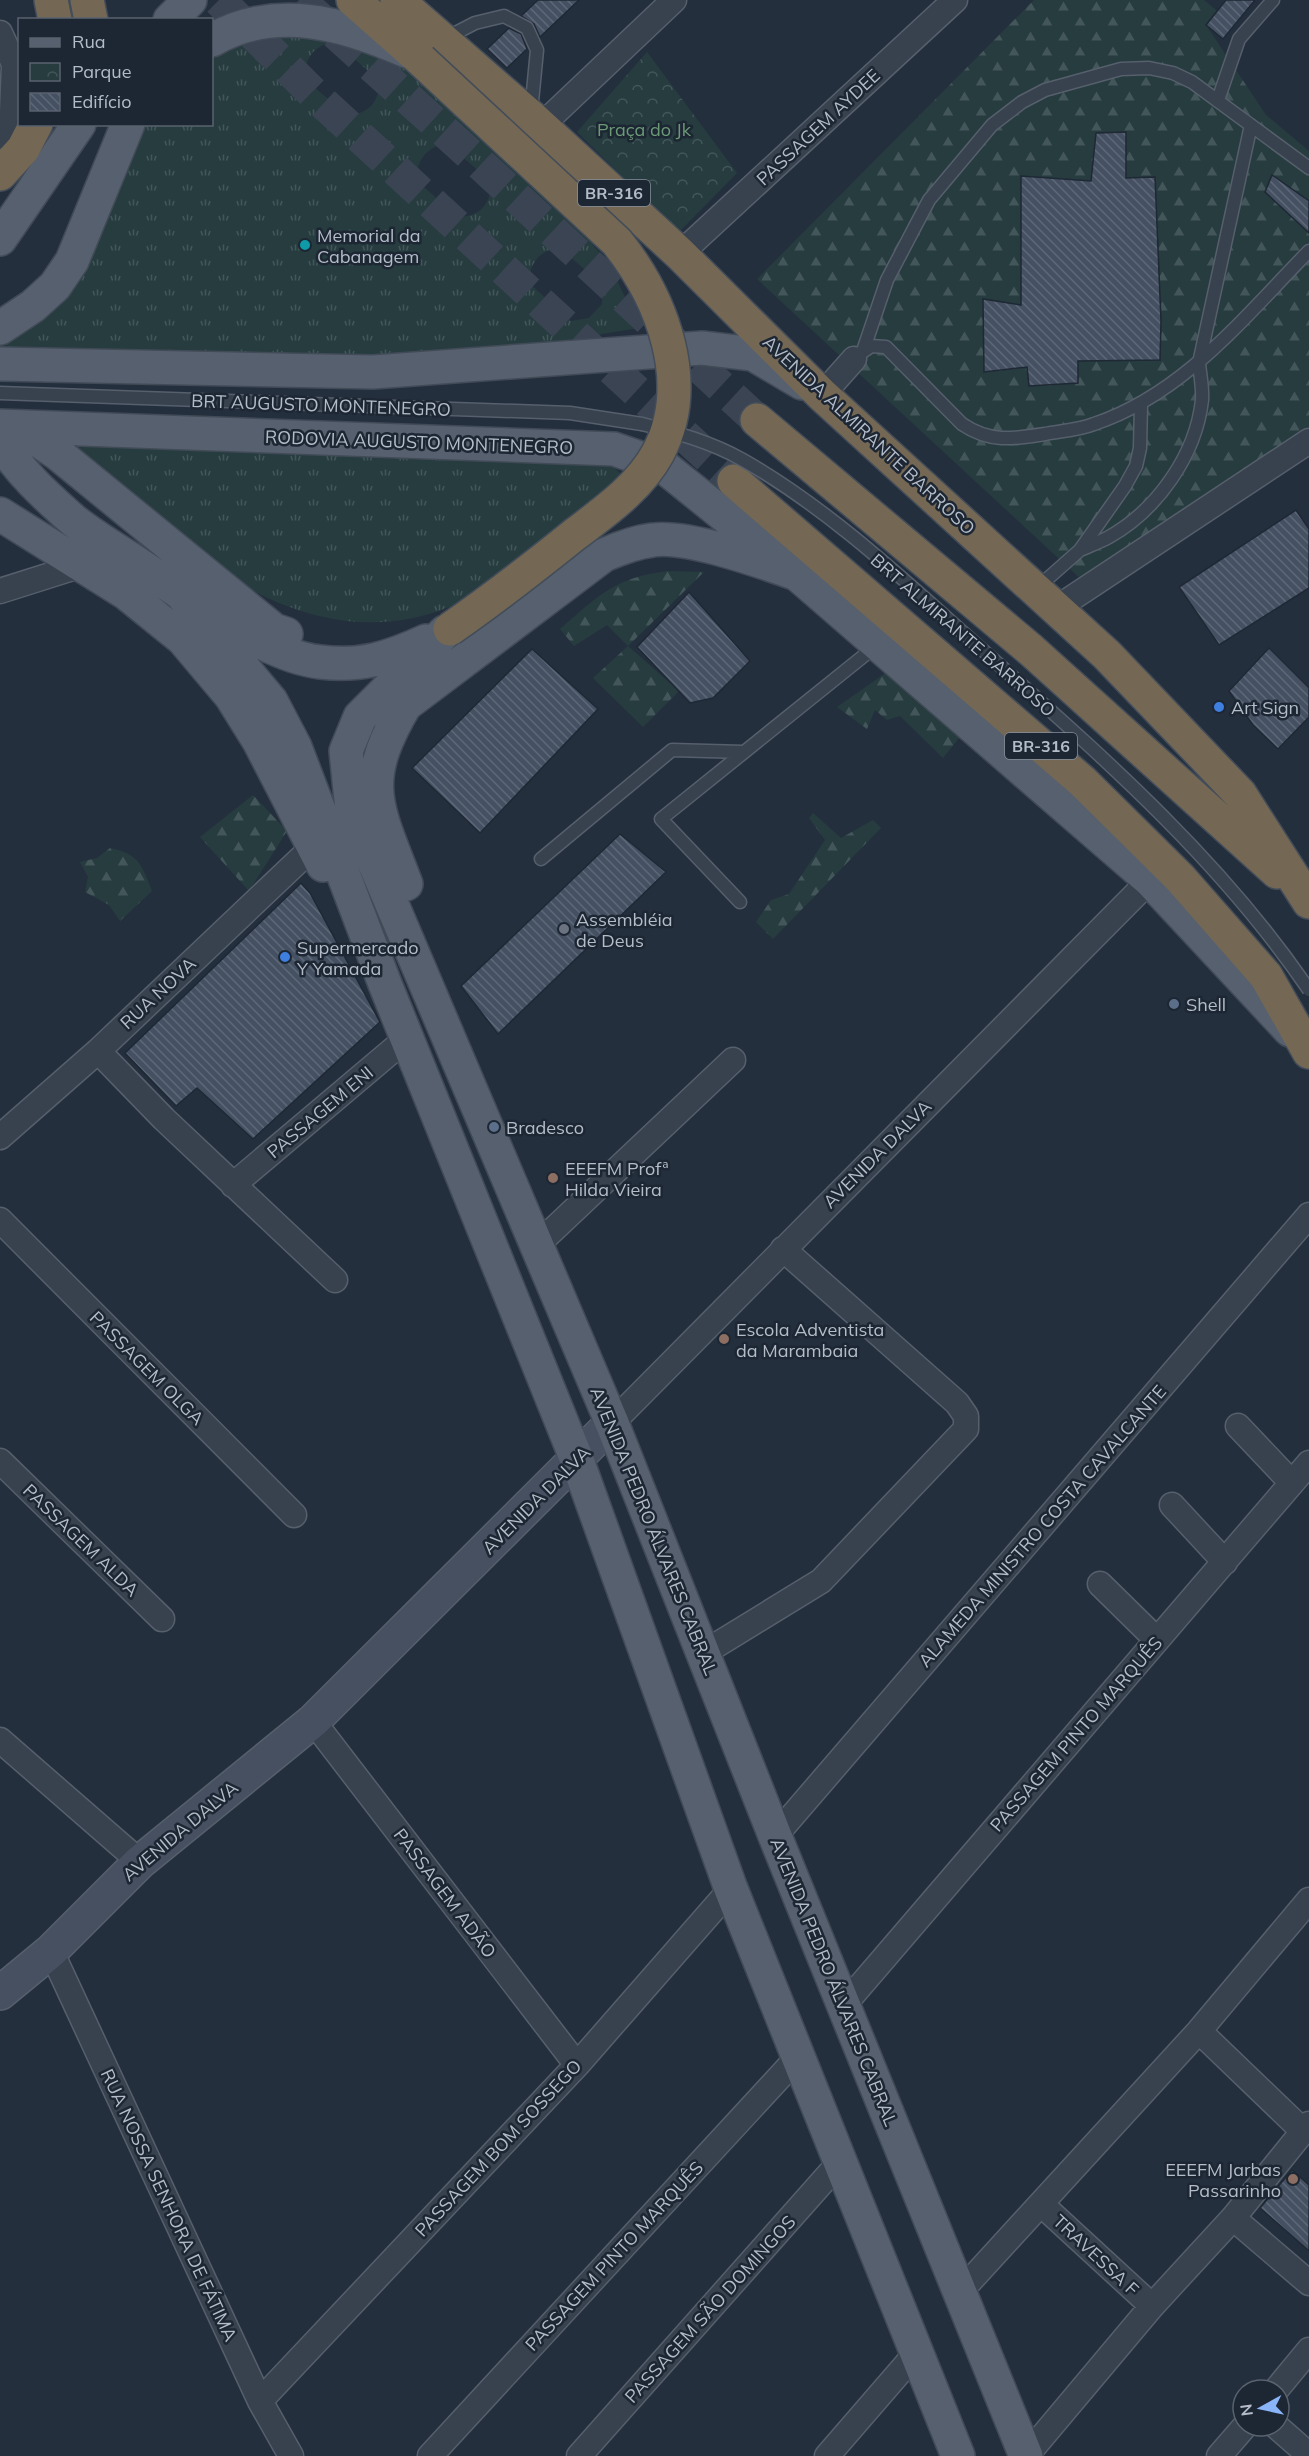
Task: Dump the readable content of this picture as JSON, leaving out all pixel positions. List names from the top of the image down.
{
  "streets": {
    "highway": ["BR-316", "AVENIDA ALMIRANTE BARROSO"],
    "main road": ["RODOVIA AUGUSTO MONTENEGRO", "AVENIDA PEDRO ÁLVARES CABRAL"],
    "street": [
      "PASSAGEM AYDEE",
      "RUA NOVA",
      "PASSAGEM ENI",
      "AVENIDA DALVA",
      "PASSAGEM OLGA",
      "ALAMEDA MINISTRO COSTA CAVALCANTE",
      "PASSAGEM ALDA",
      "PASSAGEM PINTO MARQUÊS",
      "PASSAGEM ADÃO",
      "PASSAGEM BOM SOSSEGO",
      "RUA NOSSA SENHORA DE FÁTIMA",
      "TRAVESSA F",
      "PASSAGEM SÃO DOMINGOS"
    ],
    "lane": ["BRT AUGUSTO MONTENEGRO", "BRT ALMIRANTE BARROSO"]
  },
  "crossings": [
    ["PASSAGEM AYDEE", "AVENIDA ALMIRANTE BARROSO"],
    ["BR-316", "RODOVIA AUGUSTO MONTENEGRO"],
    ["BRT AUGUSTO MONTENEGRO", "BRT ALMIRANTE BARROSO"],
    ["RODOVIA AUGUSTO MONTENEGRO", "AVENIDA DALVA"],
    ["AVENIDA DALVA", "AVENIDA PEDRO ÁLVARES CABRAL"],
    ["AVENIDA DALVA", "PASSAGEM ADÃO"],
    ["AVENIDA DALVA", "RUA NOSSA SENHORA DE FÁTIMA"],
    ["ALAMEDA MINISTRO COSTA CAVALCANTE", "AVENIDA PEDRO ÁLVARES CABRAL"],
    ["AVENIDA PEDRO ÁLVARES CABRAL", "PASSAGEM PINTO MARQUÊS"],
    ["PASSAGEM ADÃO", "PASSAGEM BOM SOSSEGO"],
    ["PASSAGEM BOM SOSSEGO", "RUA NOSSA SENHORA DE FÁTIMA"]
  ],
  "parks": ["Praça do Jk"],
  "places": [
    "Memorial da Cabanagem",
    "Art Sign",
    "Assembléia de Deus",
    "Supermercado Y Yamada",
    "Shell",
    "Bradesco",
    "EEEFM Profª Hilda Vieira",
    "Escola Adventista da Marambaia",
    "EEEFM Jarbas Passarinho"
  ],
  "legend": ["Rua", "Parque", "Edifício"],
  "north": "left"
}
